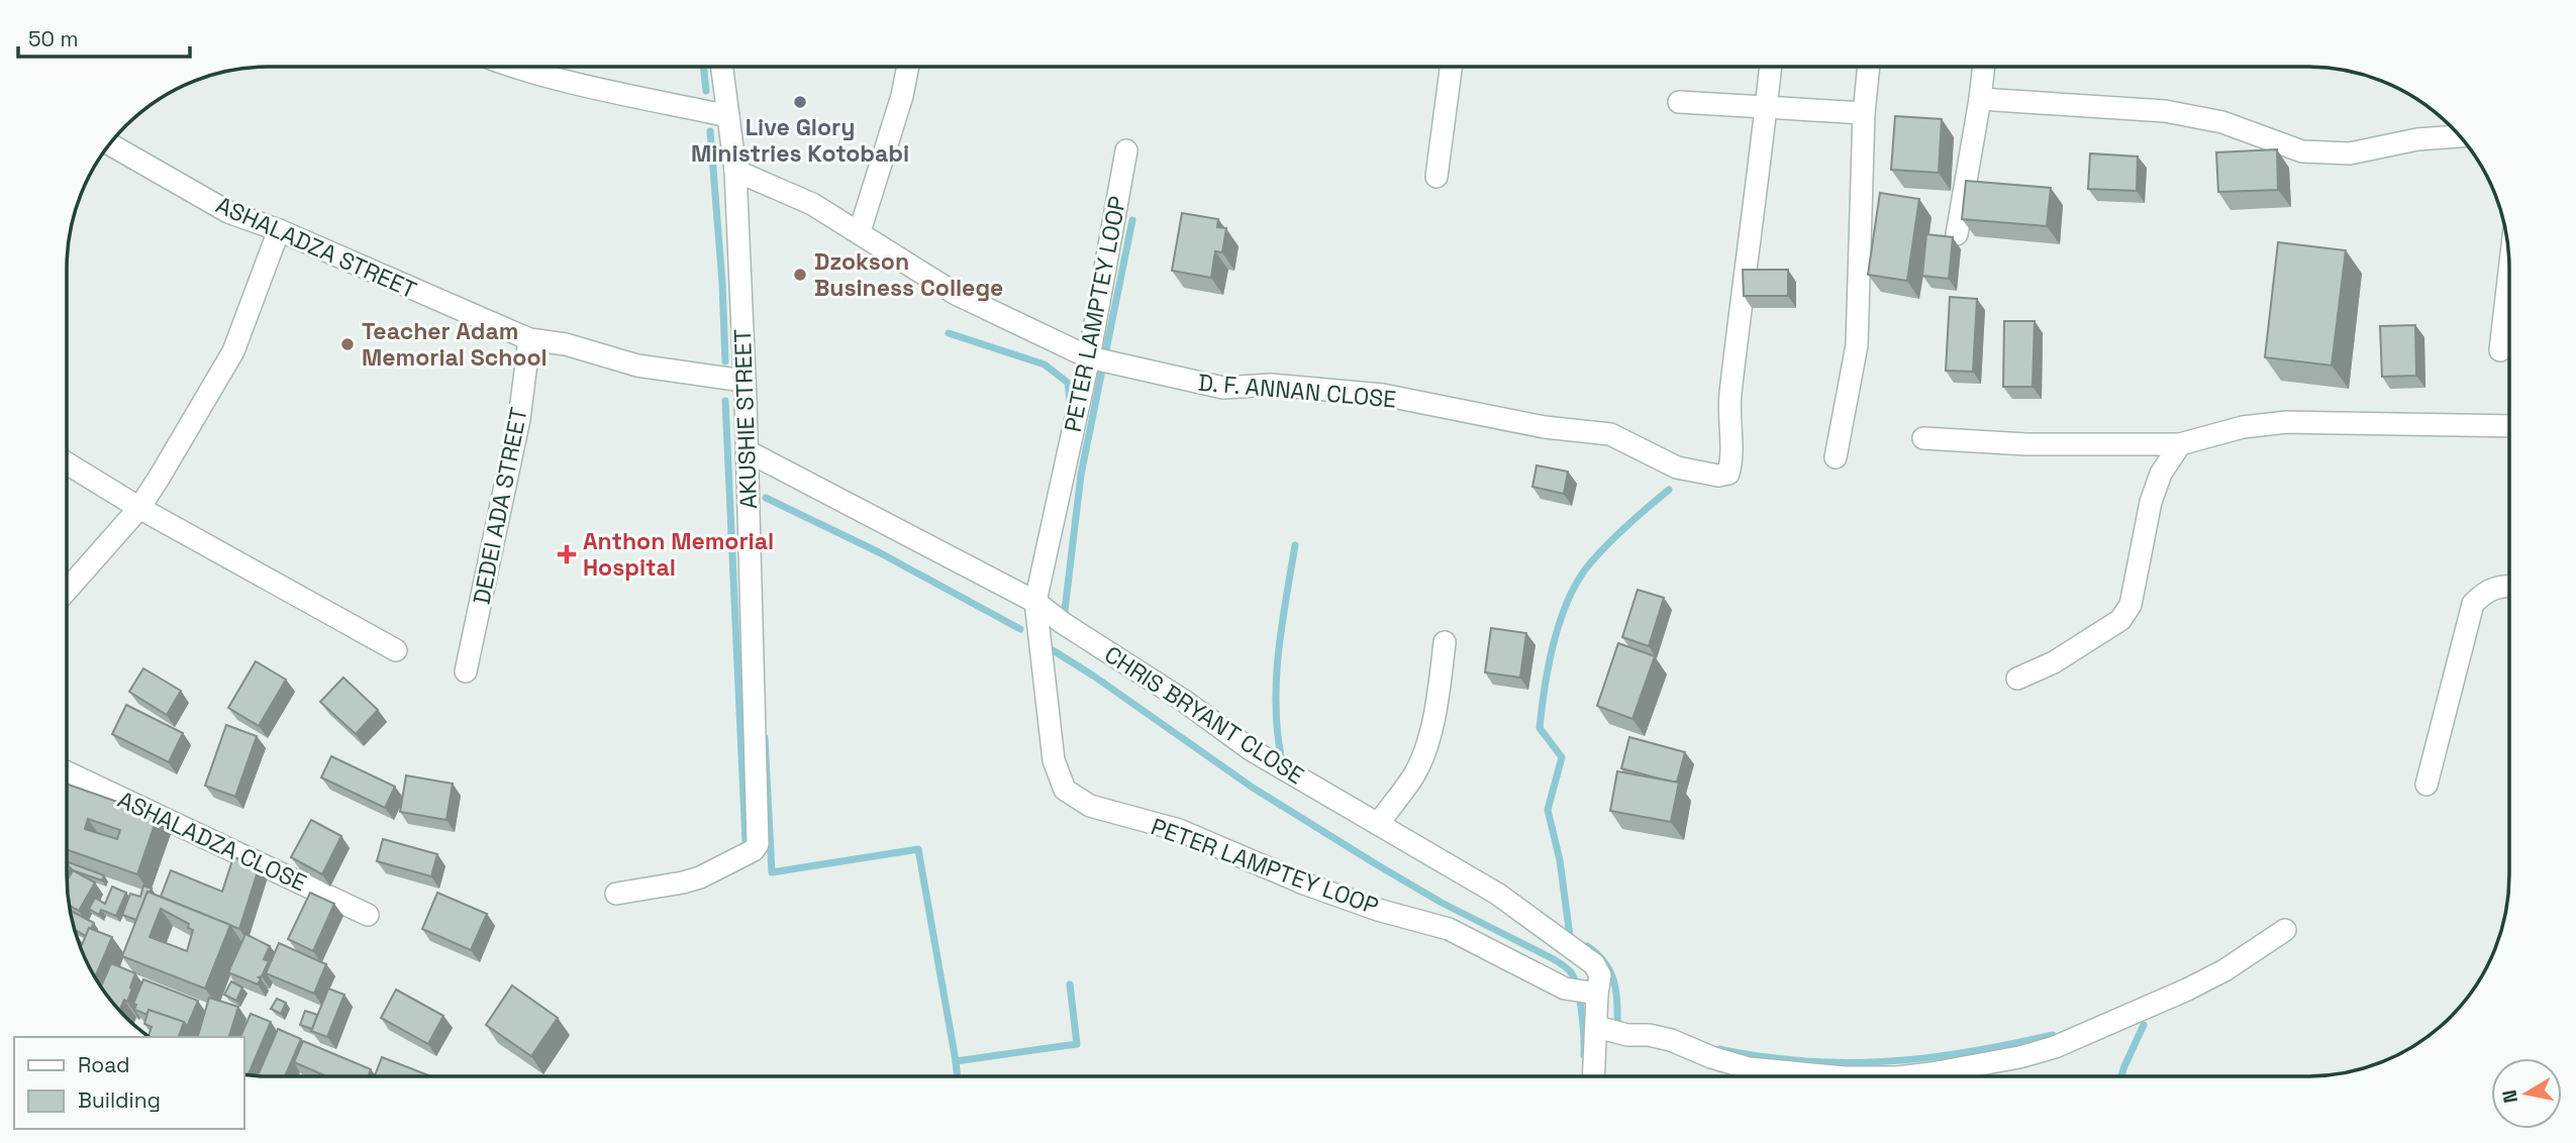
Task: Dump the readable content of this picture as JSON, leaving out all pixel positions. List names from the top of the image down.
{
  "streets": {
    "street": [
      "ASHALADZA STREET",
      "PETER LAMPTEY LOOP",
      "D. F. ANNAN CLOSE",
      "AKUSHIE STREET",
      "DEDEI ADA STREET",
      "CHRIS BRYANT CLOSE",
      "ASHALADZA CLOSE"
    ]
  },
  "crossings": [
    ["ASHALADZA STREET", "AKUSHIE STREET"],
    ["ASHALADZA STREET", "DEDEI ADA STREET"],
    ["PETER LAMPTEY LOOP", "D. F. ANNAN CLOSE"],
    ["PETER LAMPTEY LOOP", "CHRIS BRYANT CLOSE"],
    ["D. F. ANNAN CLOSE", "AKUSHIE STREET"],
    ["AKUSHIE STREET", "CHRIS BRYANT CLOSE"]
  ],
  "places": {
    "other": ["Live Glory Ministries Kotobabi", "Dzokson Business College", "Teacher Adam Memorial School"],
    "health": ["Anthon Memorial Hospital"]
  },
  "legend": ["Road", "Building"],
  "scale_bar": "50 m",
  "north": "left"
}
